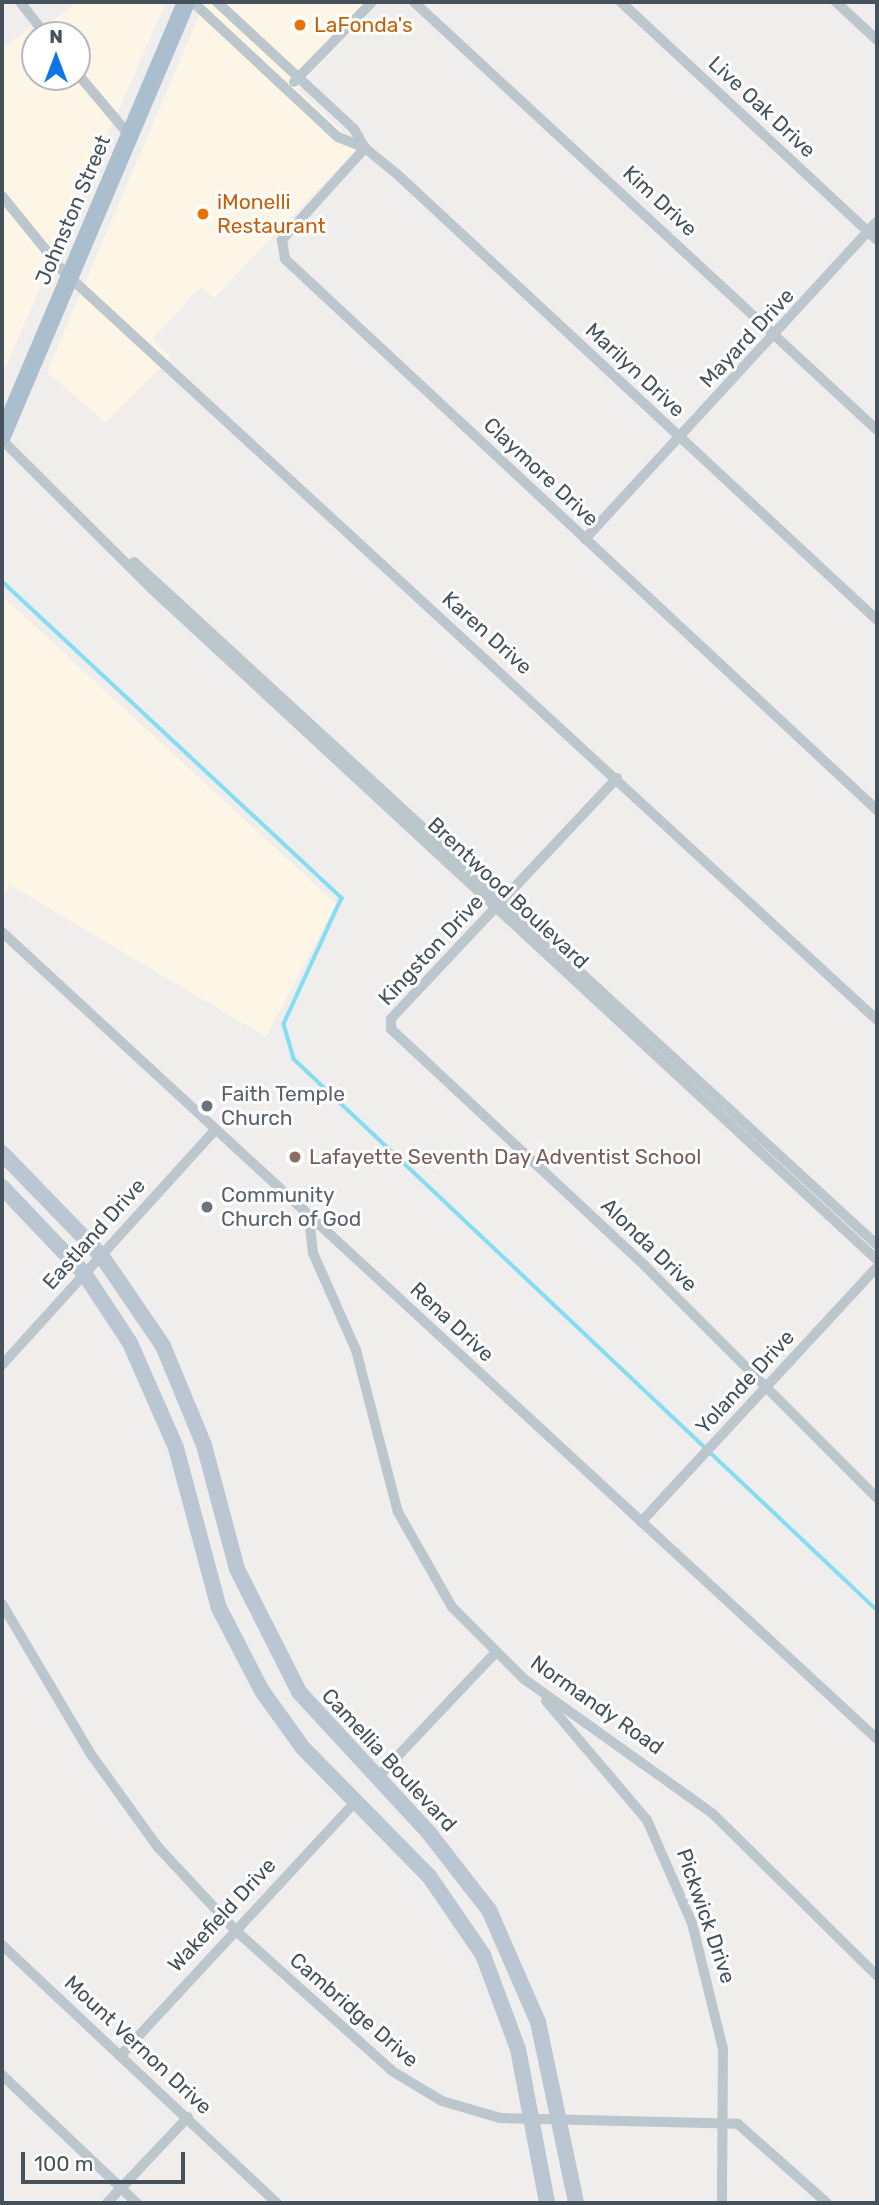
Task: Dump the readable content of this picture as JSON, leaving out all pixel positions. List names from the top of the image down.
{
  "streets": {
    "main road": ["Johnston Street", "Camellia Boulevard"],
    "street": [
      "Live Oak Drive",
      "Kim Drive",
      "Mayard Drive",
      "Marilyn Drive",
      "Claymore Drive",
      "Karen Drive",
      "Brentwood Boulevard",
      "Kingston Drive",
      "Eastland Drive",
      "Alonda Drive",
      "Rena Drive",
      "Yolande Drive",
      "Normandy Road",
      "Wakefield Drive",
      "Pickwick Drive",
      "Cambridge Drive",
      "Mount Vernon Drive"
    ]
  },
  "crossings": [
    ["Live Oak Drive", "Mayard Drive"],
    ["Kim Drive", "Mayard Drive"],
    ["Johnston Street", "Karen Drive"],
    ["Johnston Street", "Brentwood Boulevard"],
    ["Mayard Drive", "Marilyn Drive"],
    ["Mayard Drive", "Claymore Drive"],
    ["Marilyn Drive", "Claymore Drive"],
    ["Karen Drive", "Kingston Drive"],
    ["Brentwood Boulevard", "Kingston Drive"],
    ["Kingston Drive", "Alonda Drive"],
    ["Eastland Drive", "Rena Drive"],
    ["Eastland Drive", "Camellia Boulevard"],
    ["Alonda Drive", "Yolande Drive"],
    ["Rena Drive", "Yolande Drive"],
    ["Rena Drive", "Normandy Road"],
    ["Normandy Road", "Pickwick Drive"],
    ["Camellia Boulevard", "Cambridge Drive"],
    ["Wakefield Drive", "Cambridge Drive"],
    ["Wakefield Drive", "Mount Vernon Drive"],
    ["Pickwick Drive", "Cambridge Drive"]
  ],
  "places": [
    "LaFonda's",
    "iMonelli Restaurant",
    "Faith Temple Church",
    "Lafayette Seventh Day Adventist School",
    "Community Church of God"
  ],
  "scale_bar": "100 m",
  "north": "top"
}
